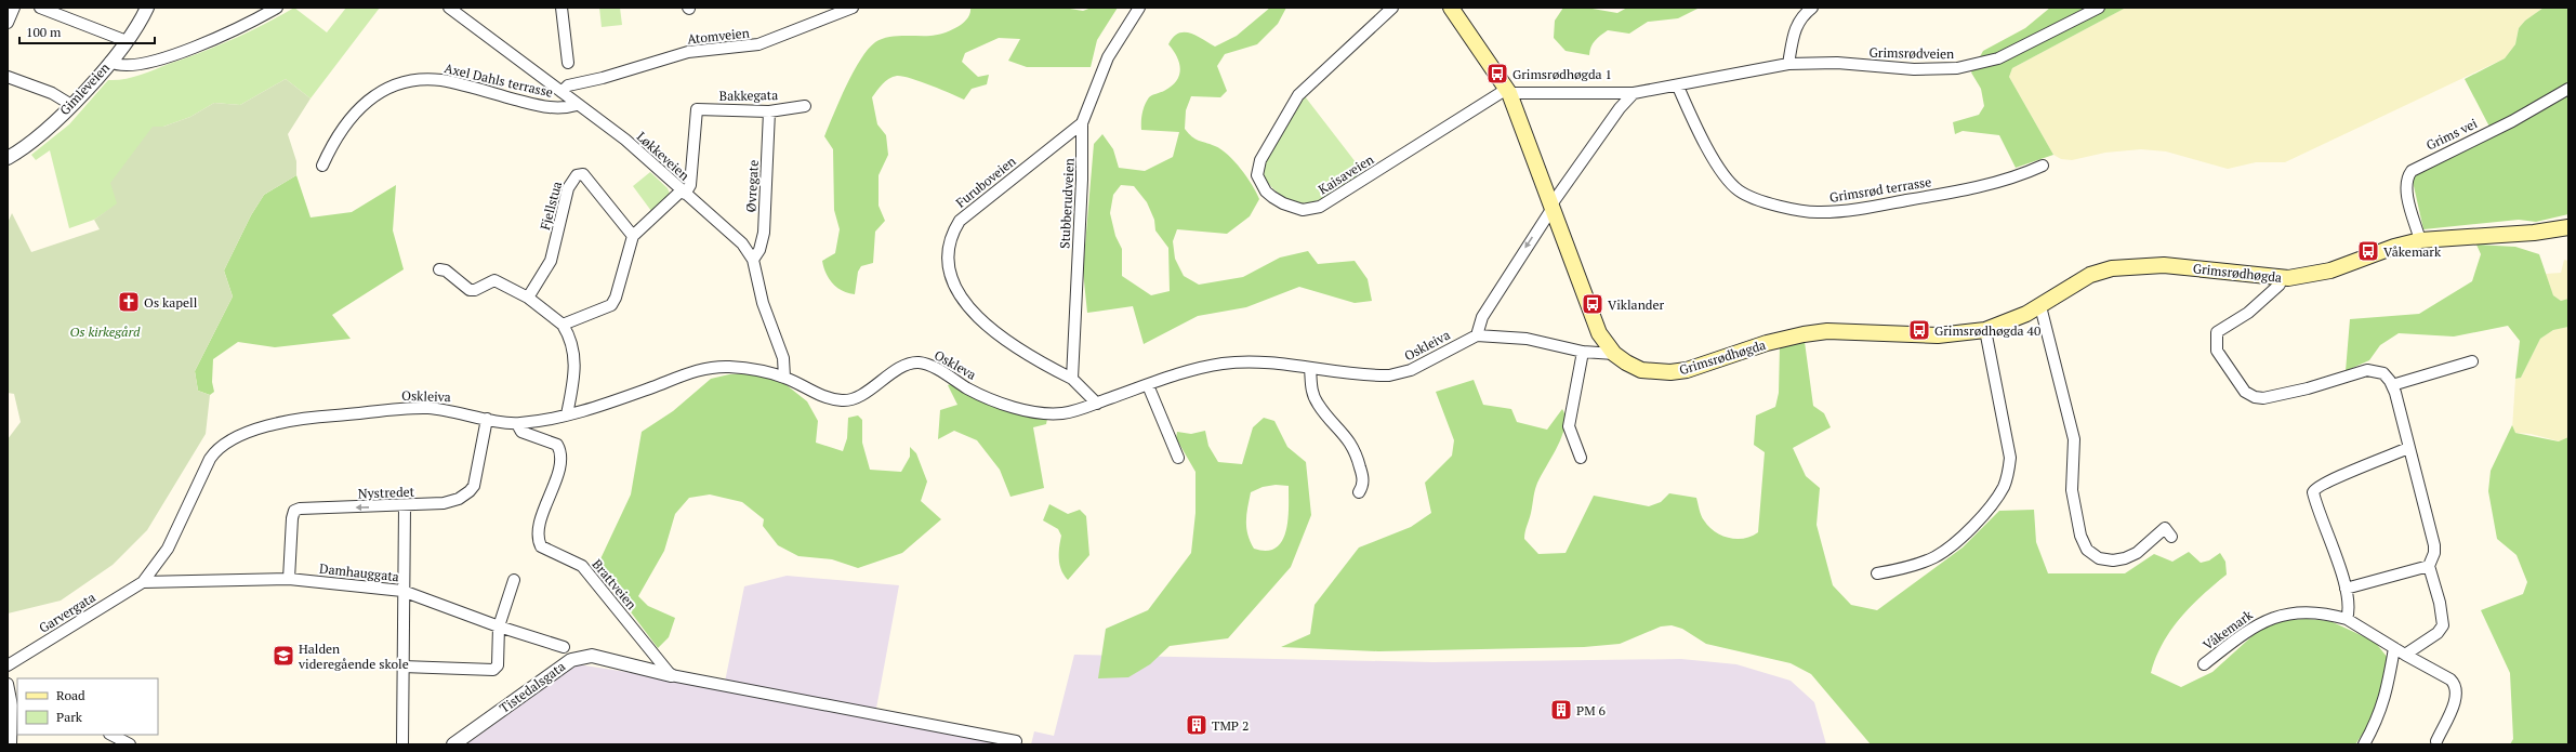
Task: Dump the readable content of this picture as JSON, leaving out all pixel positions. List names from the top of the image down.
{
  "streets": {
    "main road": ["Grimsrødhøgda"],
    "street": [
      "Atomveien",
      "Grimsrødveien",
      "Axel Dahls terrasse",
      "Gimleveien",
      "Bakkegata",
      "Grims vei",
      "Løkkeveien",
      "Kaisaveien",
      "Furuboveien",
      "Øvregate",
      "Grimsrød terrasse",
      "Stubberudveien",
      "Fjellstua",
      "Oskleiva",
      "Oskleva",
      "Nystredet",
      "Damhauggata",
      "Brattveien",
      "Garvergata",
      "Våkemark",
      "Tistedalsgata"
    ]
  },
  "crossings": [
    ["Atomveien", "Løkkeveien"],
    ["Grimsrødveien", "Kaisaveien"],
    ["Grimsrødveien", "Grimsrød terrasse"],
    ["Grimsrødveien", "Grimsrødhøgda"],
    ["Axel Dahls terrasse", "Løkkeveien"],
    ["Bakkegata", "Løkkeveien"],
    ["Bakkegata", "Øvregate"],
    ["Grims vei", "Grimsrødhøgda"],
    ["Løkkeveien", "Øvregate"],
    ["Løkkeveien", "Oskleiva"],
    ["Løkkeveien", "Oskleva"],
    ["Kaisaveien", "Grimsrødhøgda"],
    ["Furuboveien", "Stubberudveien"],
    ["Oskleiva", "Oskleva"],
    ["Oskleiva", "Nystredet"],
    ["Oskleiva", "Damhauggata"],
    ["Oskleiva", "Brattveien"],
    ["Oskleiva", "Garvergata"],
    ["Nystredet", "Damhauggata"],
    ["Damhauggata", "Garvergata"],
    ["Brattveien", "Tistedalsgata"]
  ],
  "parks": ["Os kirkegård"],
  "places": {
    "bus stop": [
      "Grimsrødhøgda 1",
      "Våkemark",
      "Viklander",
      "Grimsrødhøgda 40"
    ],
    "church": ["Os kapell"],
    "school or university": ["Halden videregående skole"],
    "building": ["PM 6", "TMP 2"]
  },
  "legend": ["Road", "Park"],
  "scale_bar": "100 m"
}
